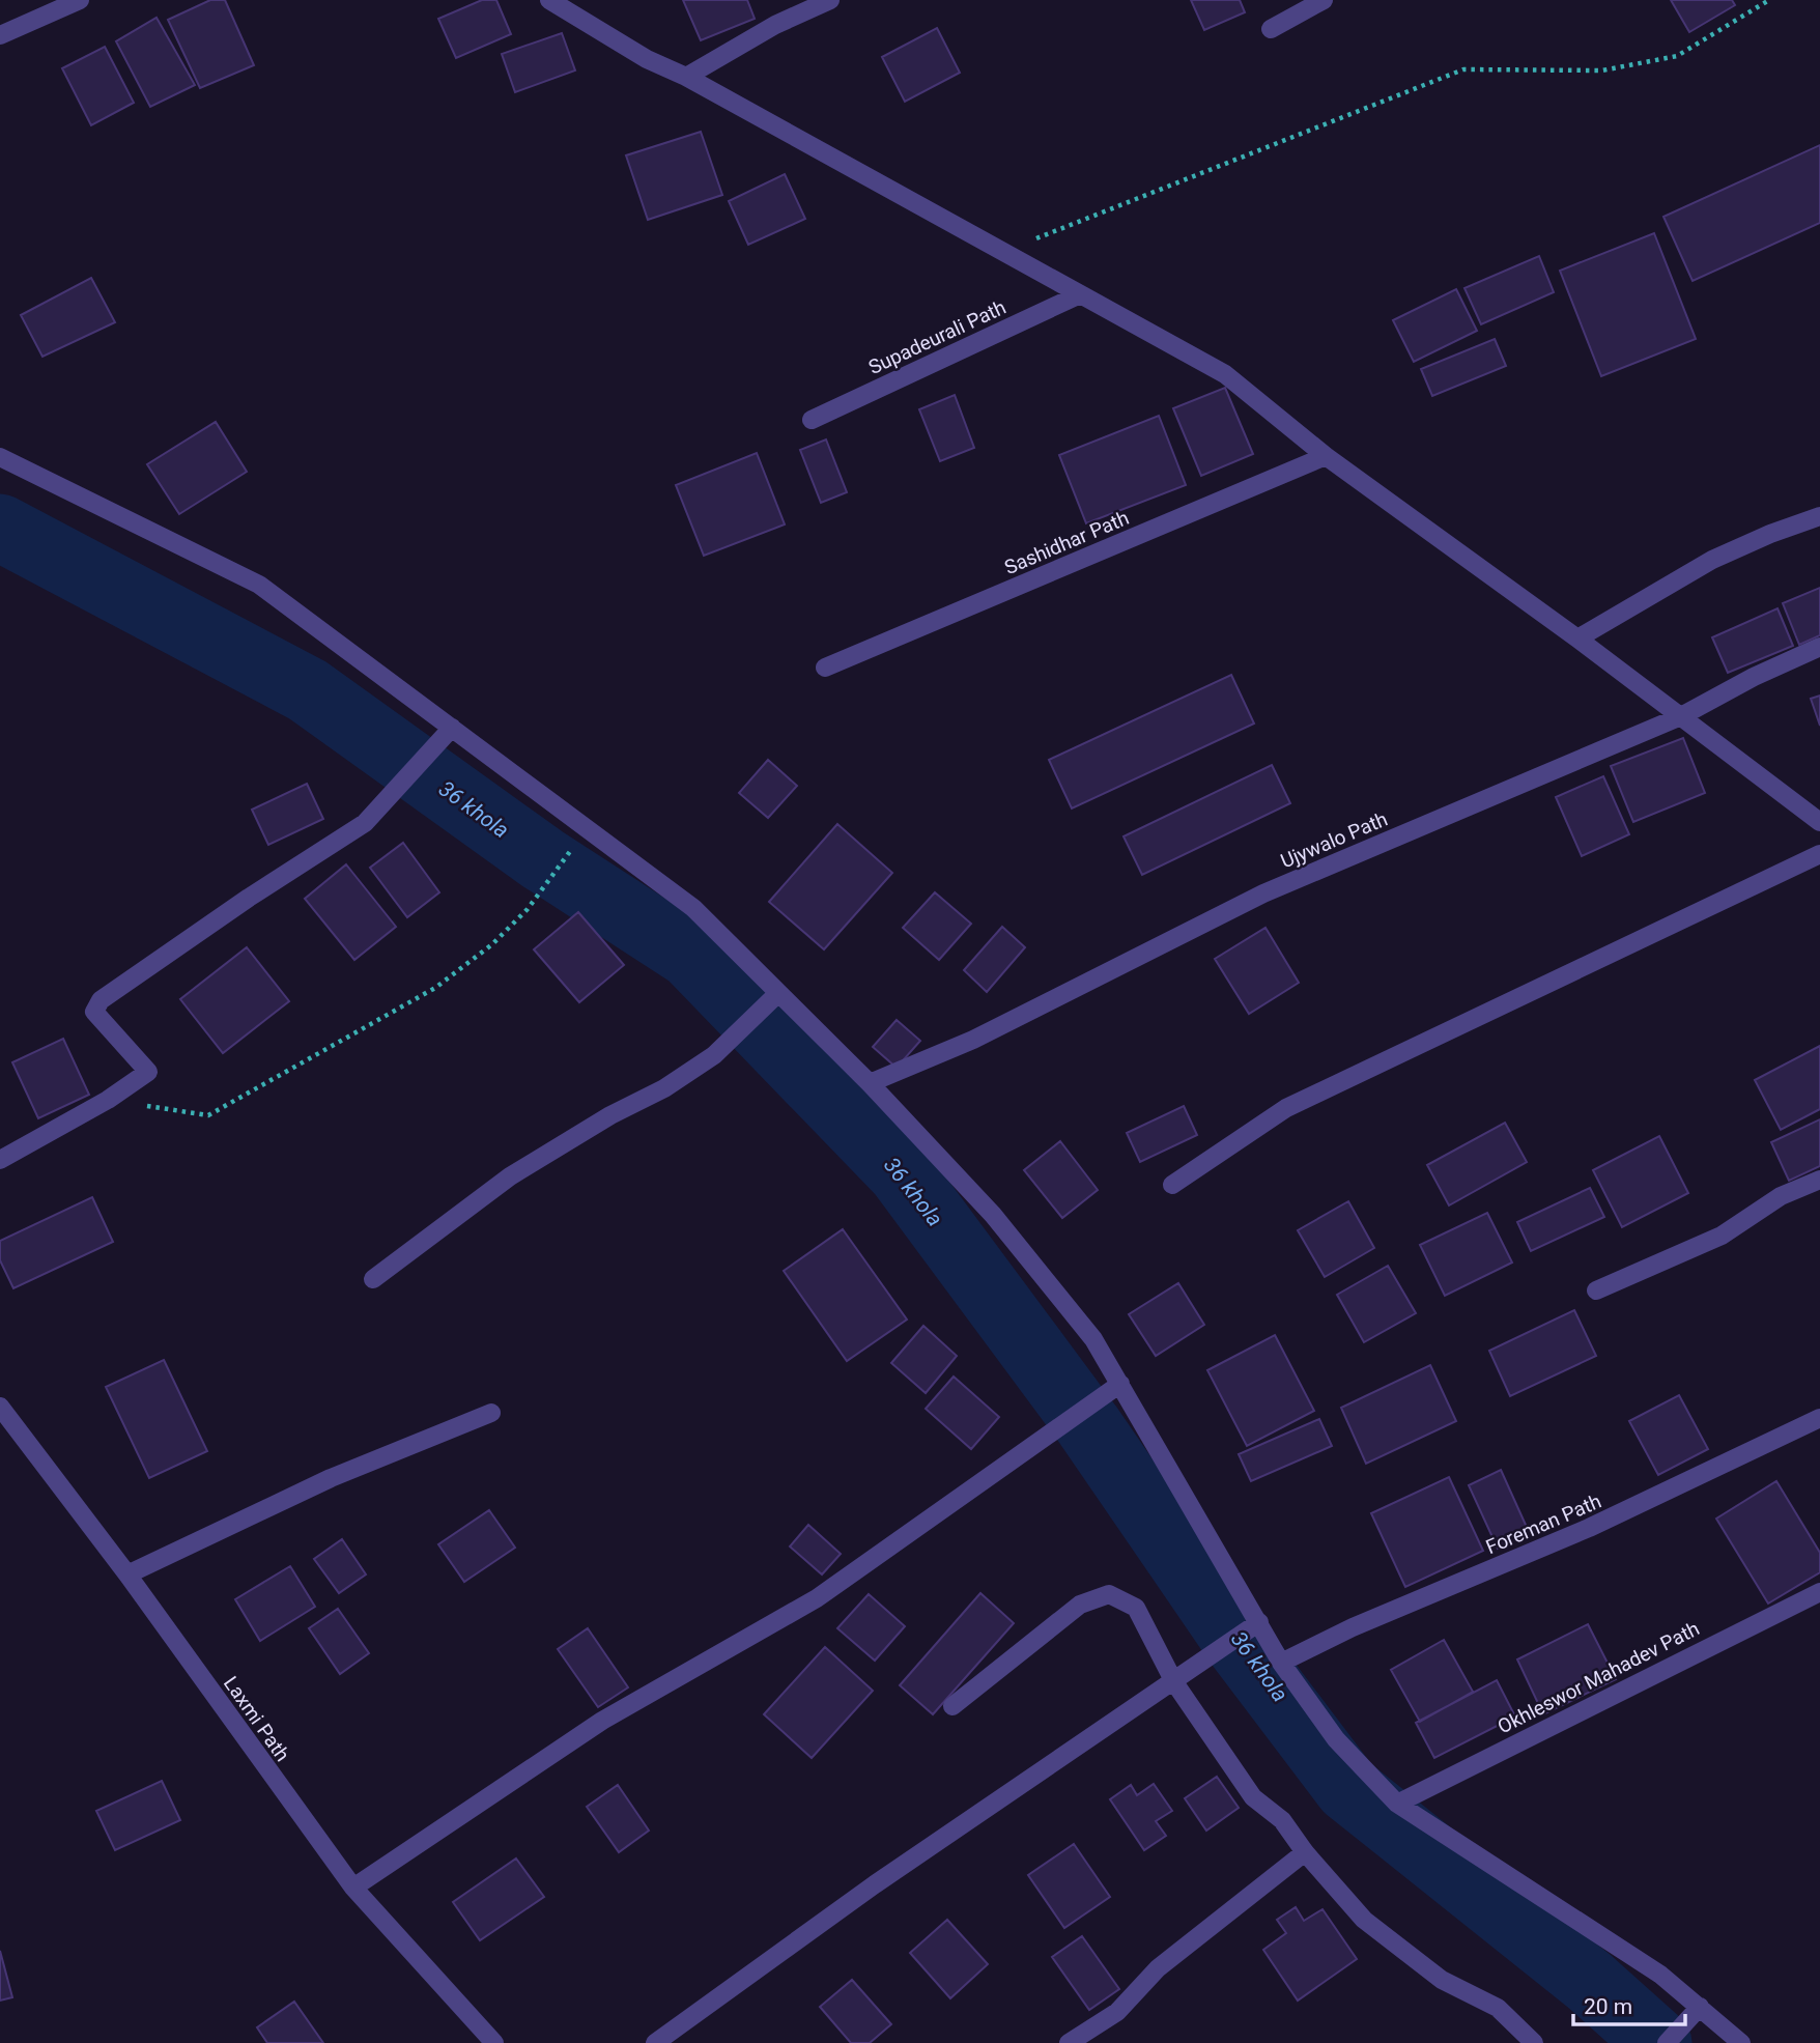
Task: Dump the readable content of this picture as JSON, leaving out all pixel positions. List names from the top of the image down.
{
  "streets": {
    "street": [
      "Supadeurali Path",
      "Sashidhar Path",
      "Ujywalo Path",
      "Foreman Path",
      "Okhleswor Mahadev Path",
      "Laxmi Path"
    ]
  },
  "water": ["36 khola"],
  "scale_bar": "20 m"
}
